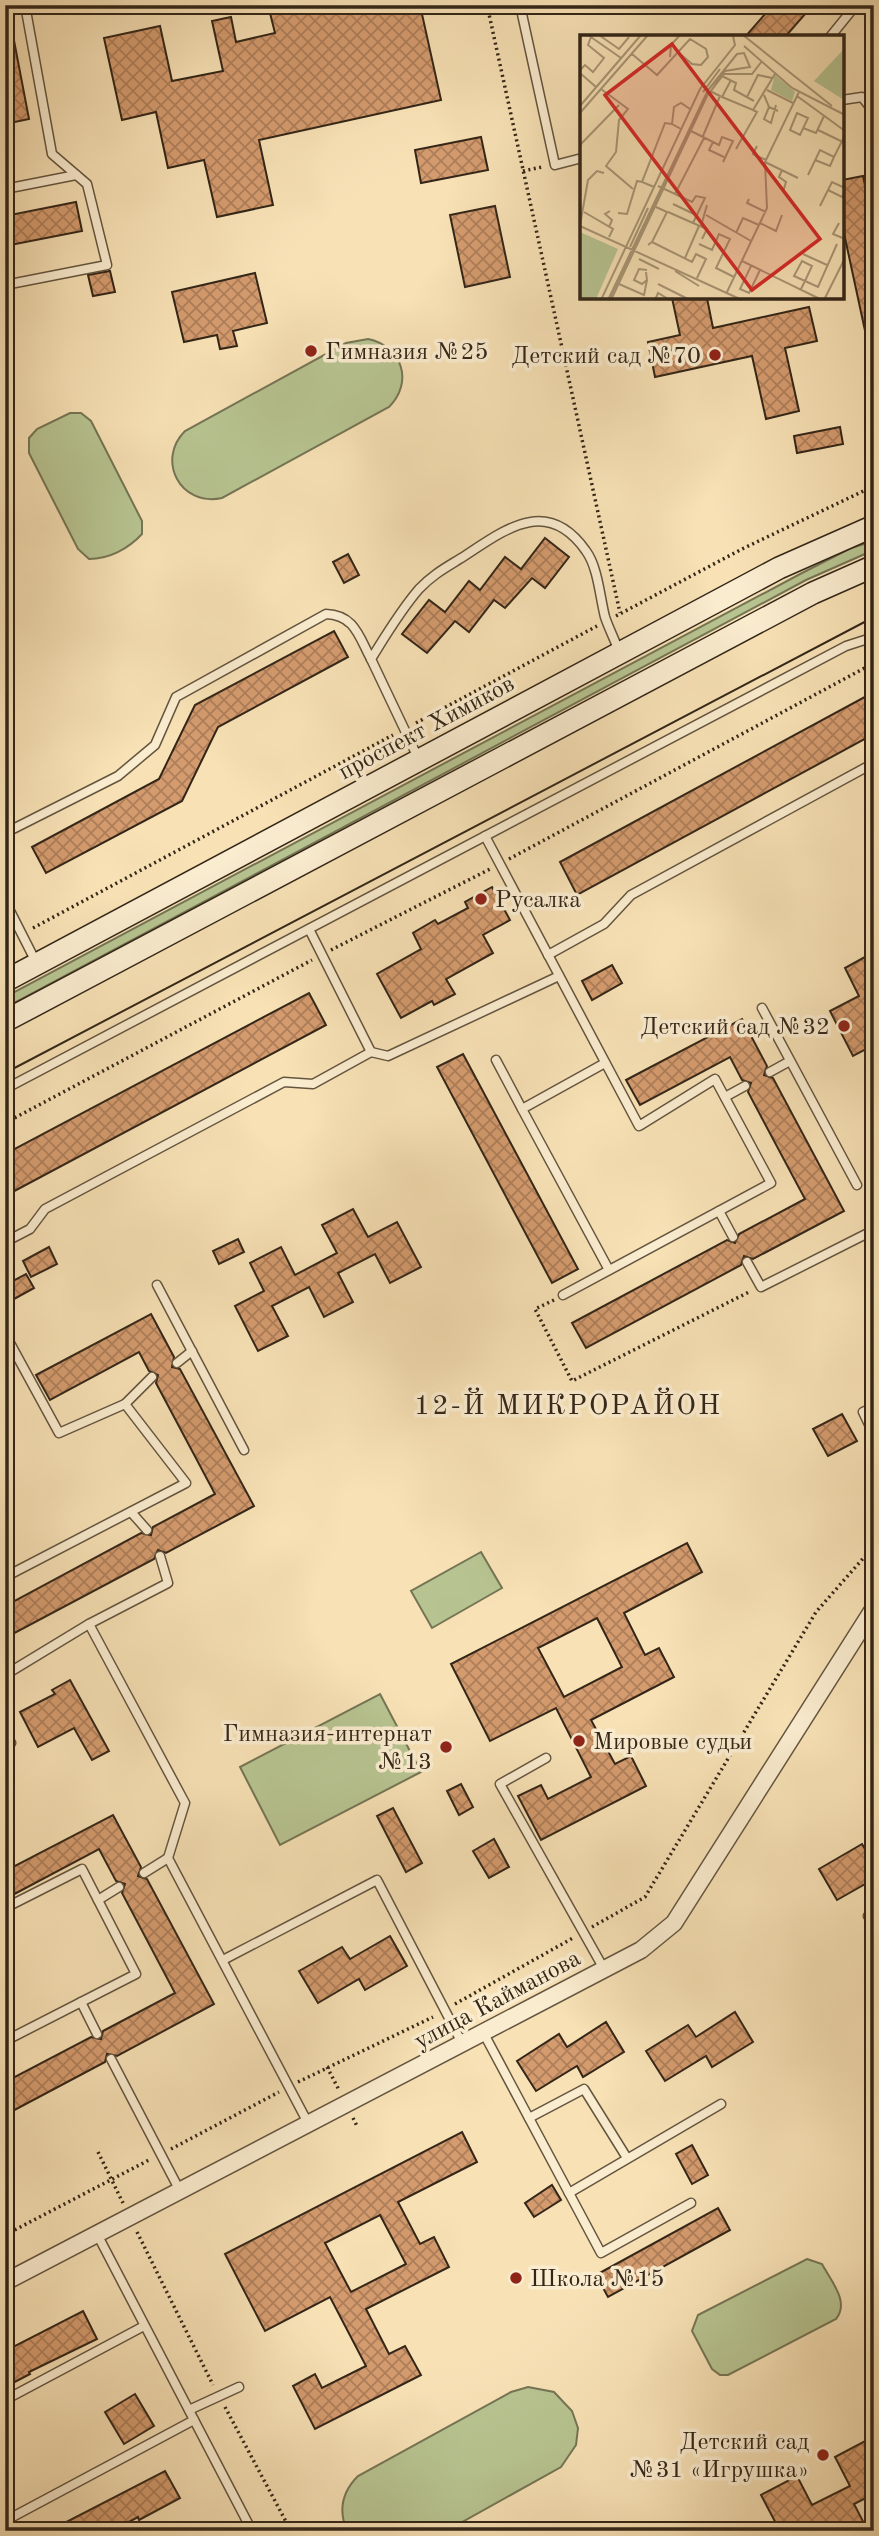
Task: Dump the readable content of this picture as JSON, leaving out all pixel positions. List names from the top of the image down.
{
  "streets": {
    "main road": ["проспект Химиков"],
    "street": ["улица Кайманова"]
  },
  "districts": ["12-Й МИКРОРАЙОН"],
  "places": [
    "Гимназия №25",
    "Детский сад №70",
    "Русалка",
    "Детский сад №32",
    "Мировые судьи",
    "Гимназия-интернат №13",
    "Школа №15",
    "Детский сад №31 «Игрушка»"
  ]
}
